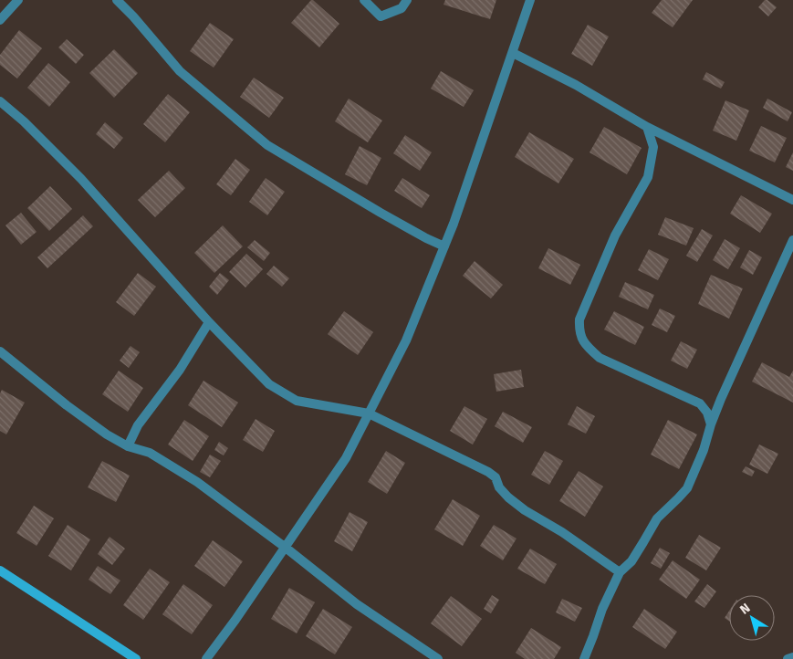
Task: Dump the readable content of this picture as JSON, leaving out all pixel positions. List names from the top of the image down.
{
  "north": "top left"
}
